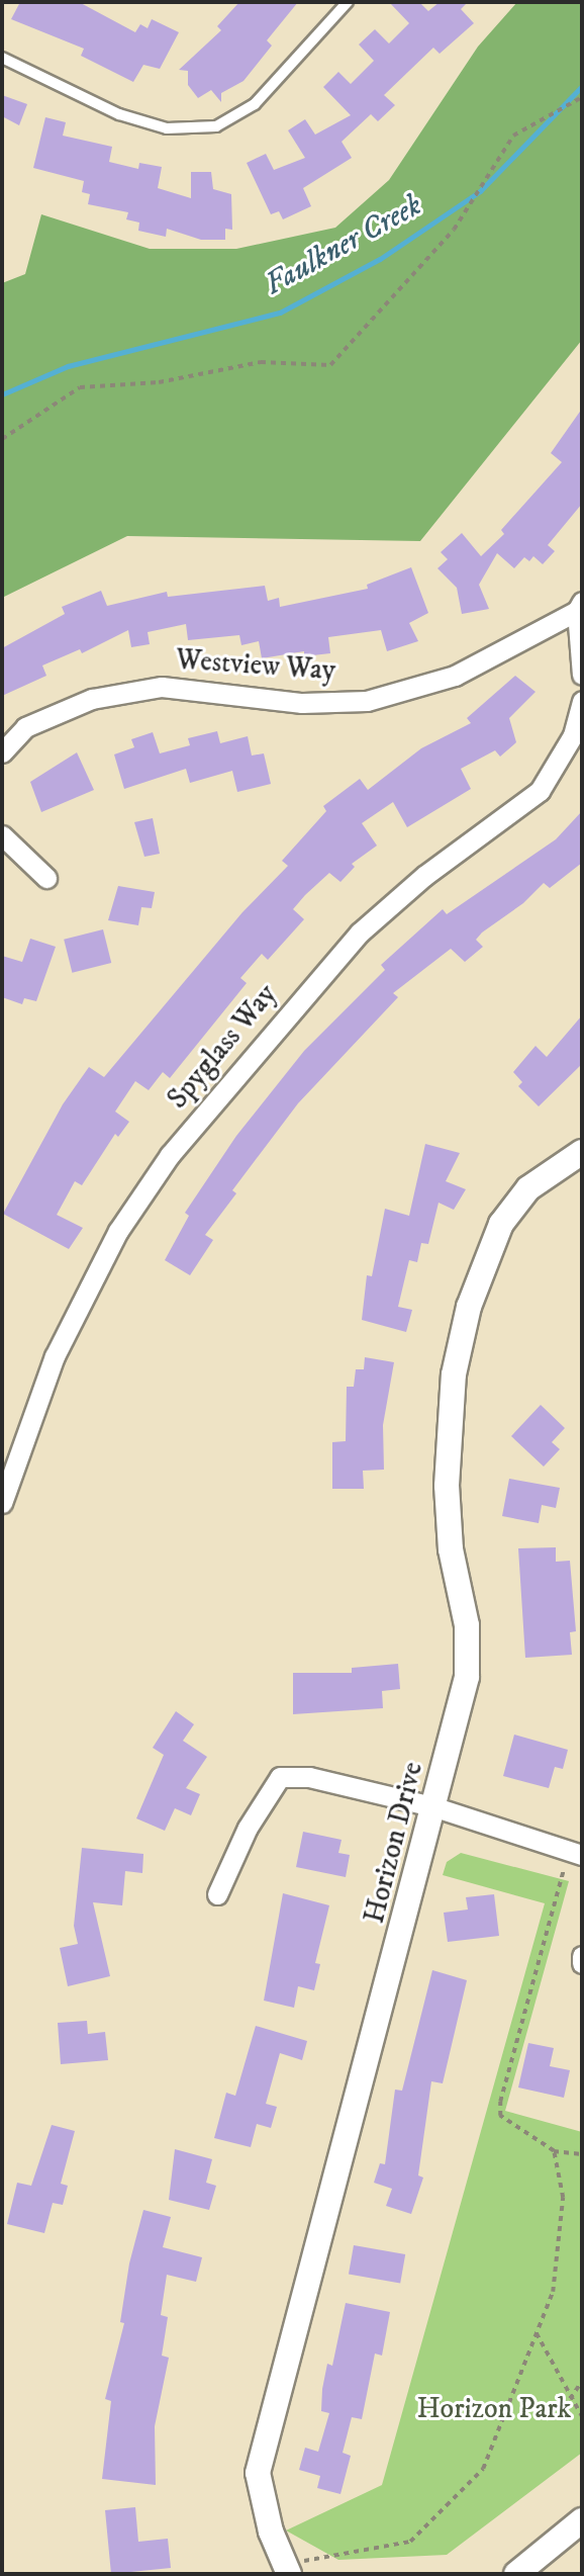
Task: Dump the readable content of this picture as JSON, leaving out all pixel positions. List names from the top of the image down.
{
  "streets": {
    "street": ["Westview Way", "Spyglass Way", "Horizon Drive"]
  },
  "water": ["Faulkner Creek"],
  "parks": ["Horizon Park"]
}
